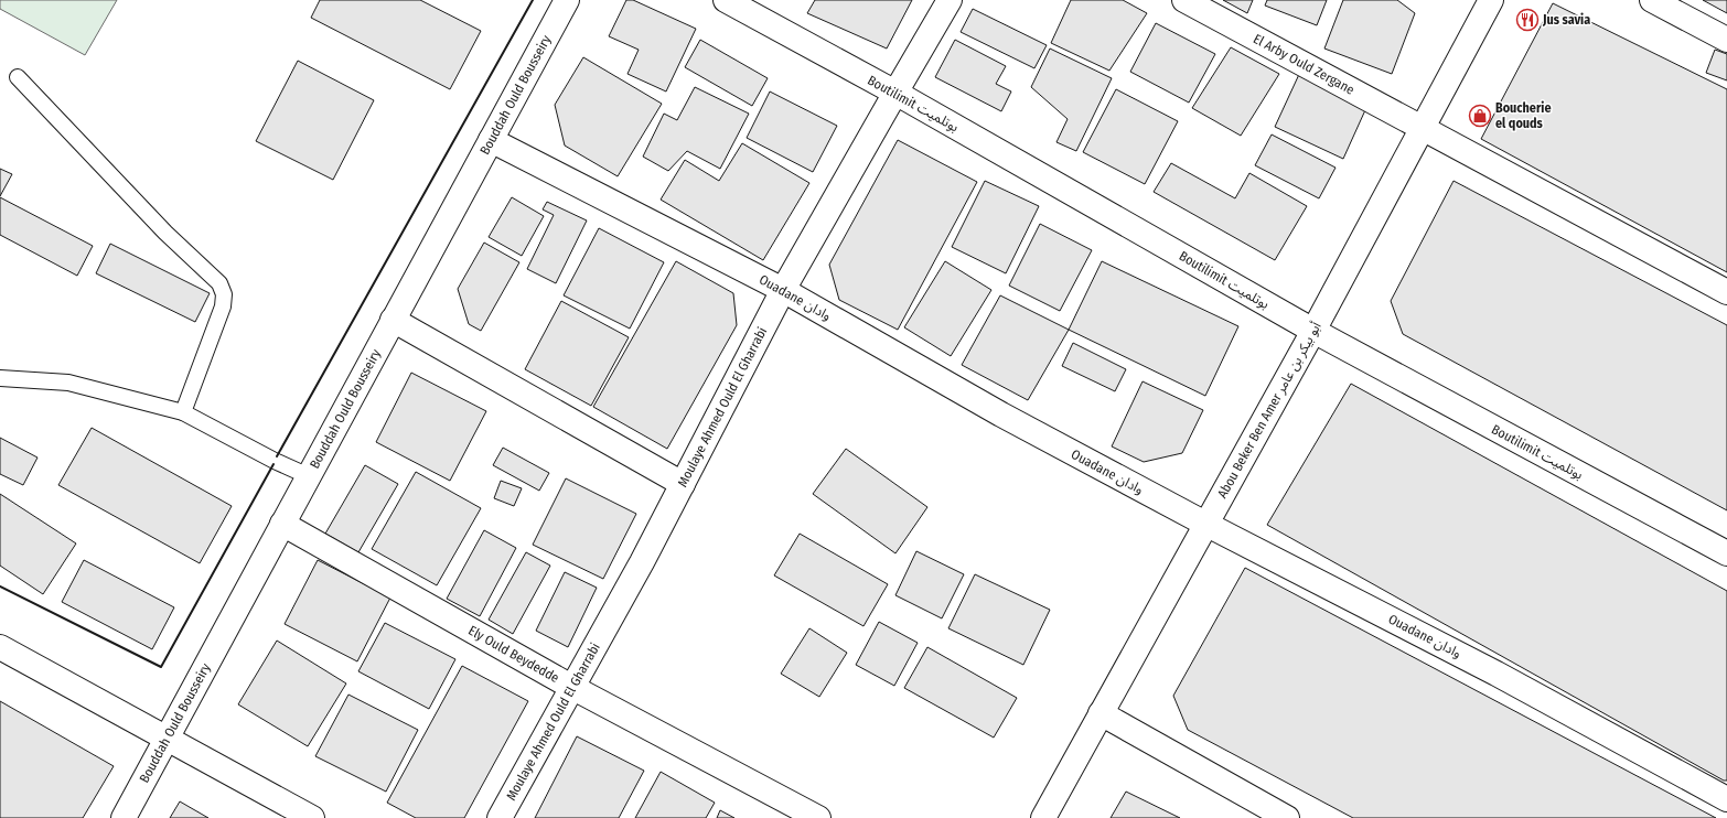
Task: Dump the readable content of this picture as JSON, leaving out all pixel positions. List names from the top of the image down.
{
  "streets": {
    "street": [
      "El Arby Ould Zergane",
      "Bouddah Ould Bousseiry",
      "Boutilimit بوتلميت",
      "Ouadane وادان",
      "Moulaye Ahmed Ould El Gharrabi",
      "Abou Beker Ben Amer أبو بيكر بن عامر",
      "Ely Ould Beydedde"
    ]
  },
  "crossings": [
    ["El Arby Ould Zergane", "Abou Beker Ben Amer أبو بيكر بن عامر"],
    ["Bouddah Ould Bousseiry", "Ouadane وادان"],
    ["Bouddah Ould Bousseiry", "Ely Ould Beydedde"],
    ["Boutilimit بوتلميت", "Moulaye Ahmed Ould El Gharrabi"],
    ["Boutilimit بوتلميت", "Abou Beker Ben Amer أبو بيكر بن عامر"],
    ["Ouadane وادان", "Moulaye Ahmed Ould El Gharrabi"],
    ["Ouadane وادان", "Abou Beker Ben Amer أبو بيكر بن عامر"],
    ["Moulaye Ahmed Ould El Gharrabi", "Ely Ould Beydedde"]
  ],
  "places": {
    "restaurant": ["Jus savia"],
    "shop": ["Boucherie el qouds"]
  }
}
